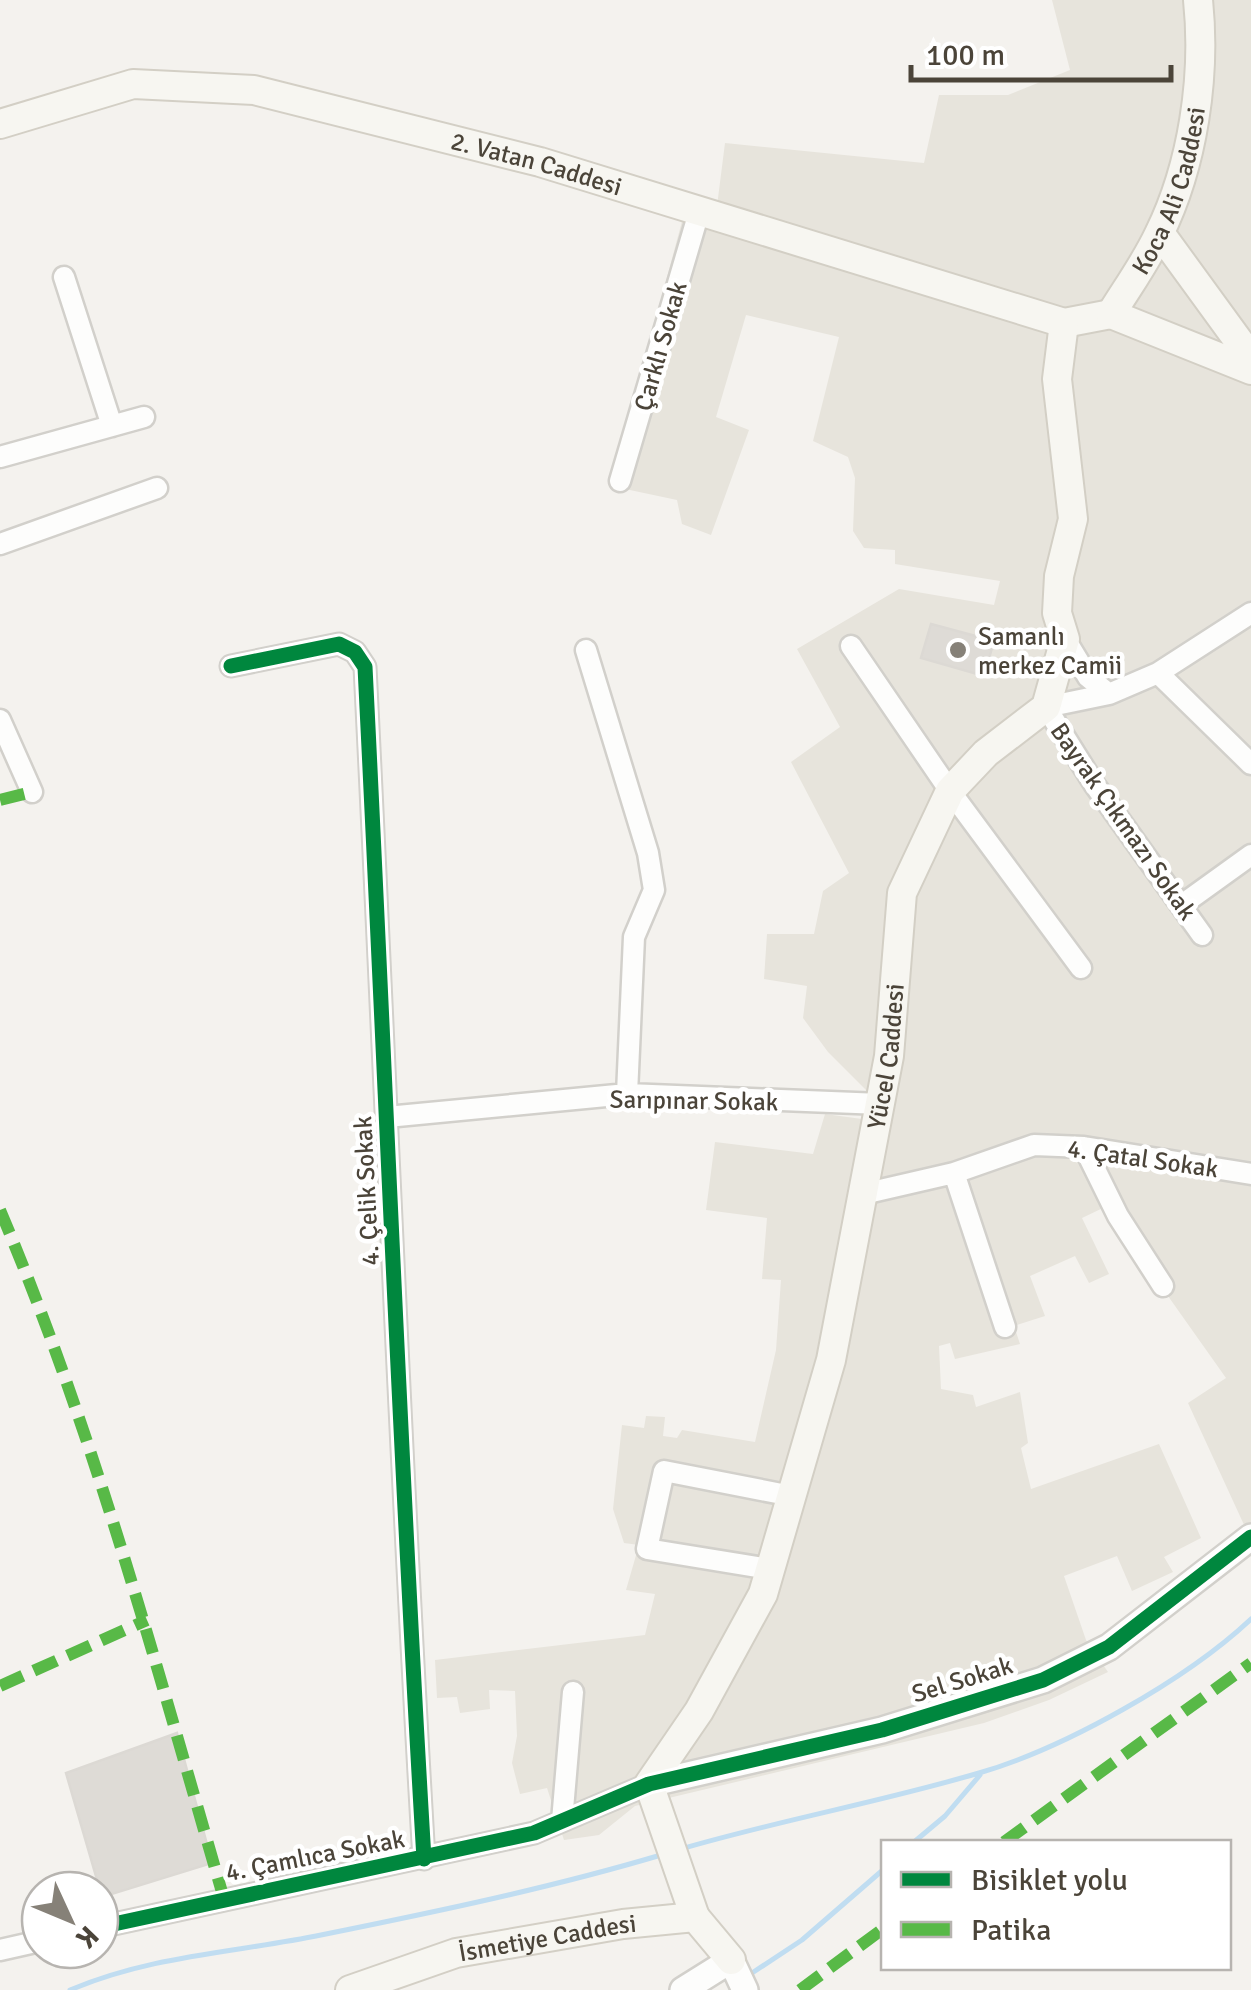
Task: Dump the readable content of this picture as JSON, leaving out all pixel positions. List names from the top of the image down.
{
  "streets": {
    "main road": [
      "2. Vatan Caddesi",
      "Koca Ali Caddesi",
      "Yücel Caddesi",
      "İsmetiye Caddesi"
    ],
    "street": [
      "Çarklı Sokak",
      "Bayrak Çıkmazı Sokak",
      "Sarıpınar Sokak",
      "4. Çatal Sokak",
      "4. Çelik Sokak",
      "Sel Sokak",
      "4. Çamlıca Sokak"
    ]
  },
  "crossings": [
    ["2. Vatan Caddesi", "Çarklı Sokak"],
    ["Bayrak Çıkmazı Sokak", "Yücel Caddesi"],
    ["Yücel Caddesi", "Sarıpınar Sokak"],
    ["Yücel Caddesi", "4. Çatal Sokak"],
    ["Yücel Caddesi", "Sel Sokak"],
    ["Yücel Caddesi", "4. Çamlıca Sokak"],
    ["Sarıpınar Sokak", "4. Çelik Sokak"],
    ["4. Çelik Sokak", "4. Çamlıca Sokak"],
    ["Sel Sokak", "4. Çamlıca Sokak"]
  ],
  "places": ["Samanlı merkez Camii"],
  "legend": ["Bisiklet yolu", "Patika"],
  "scale_bar": "100 m",
  "north": "bottom right"
}
